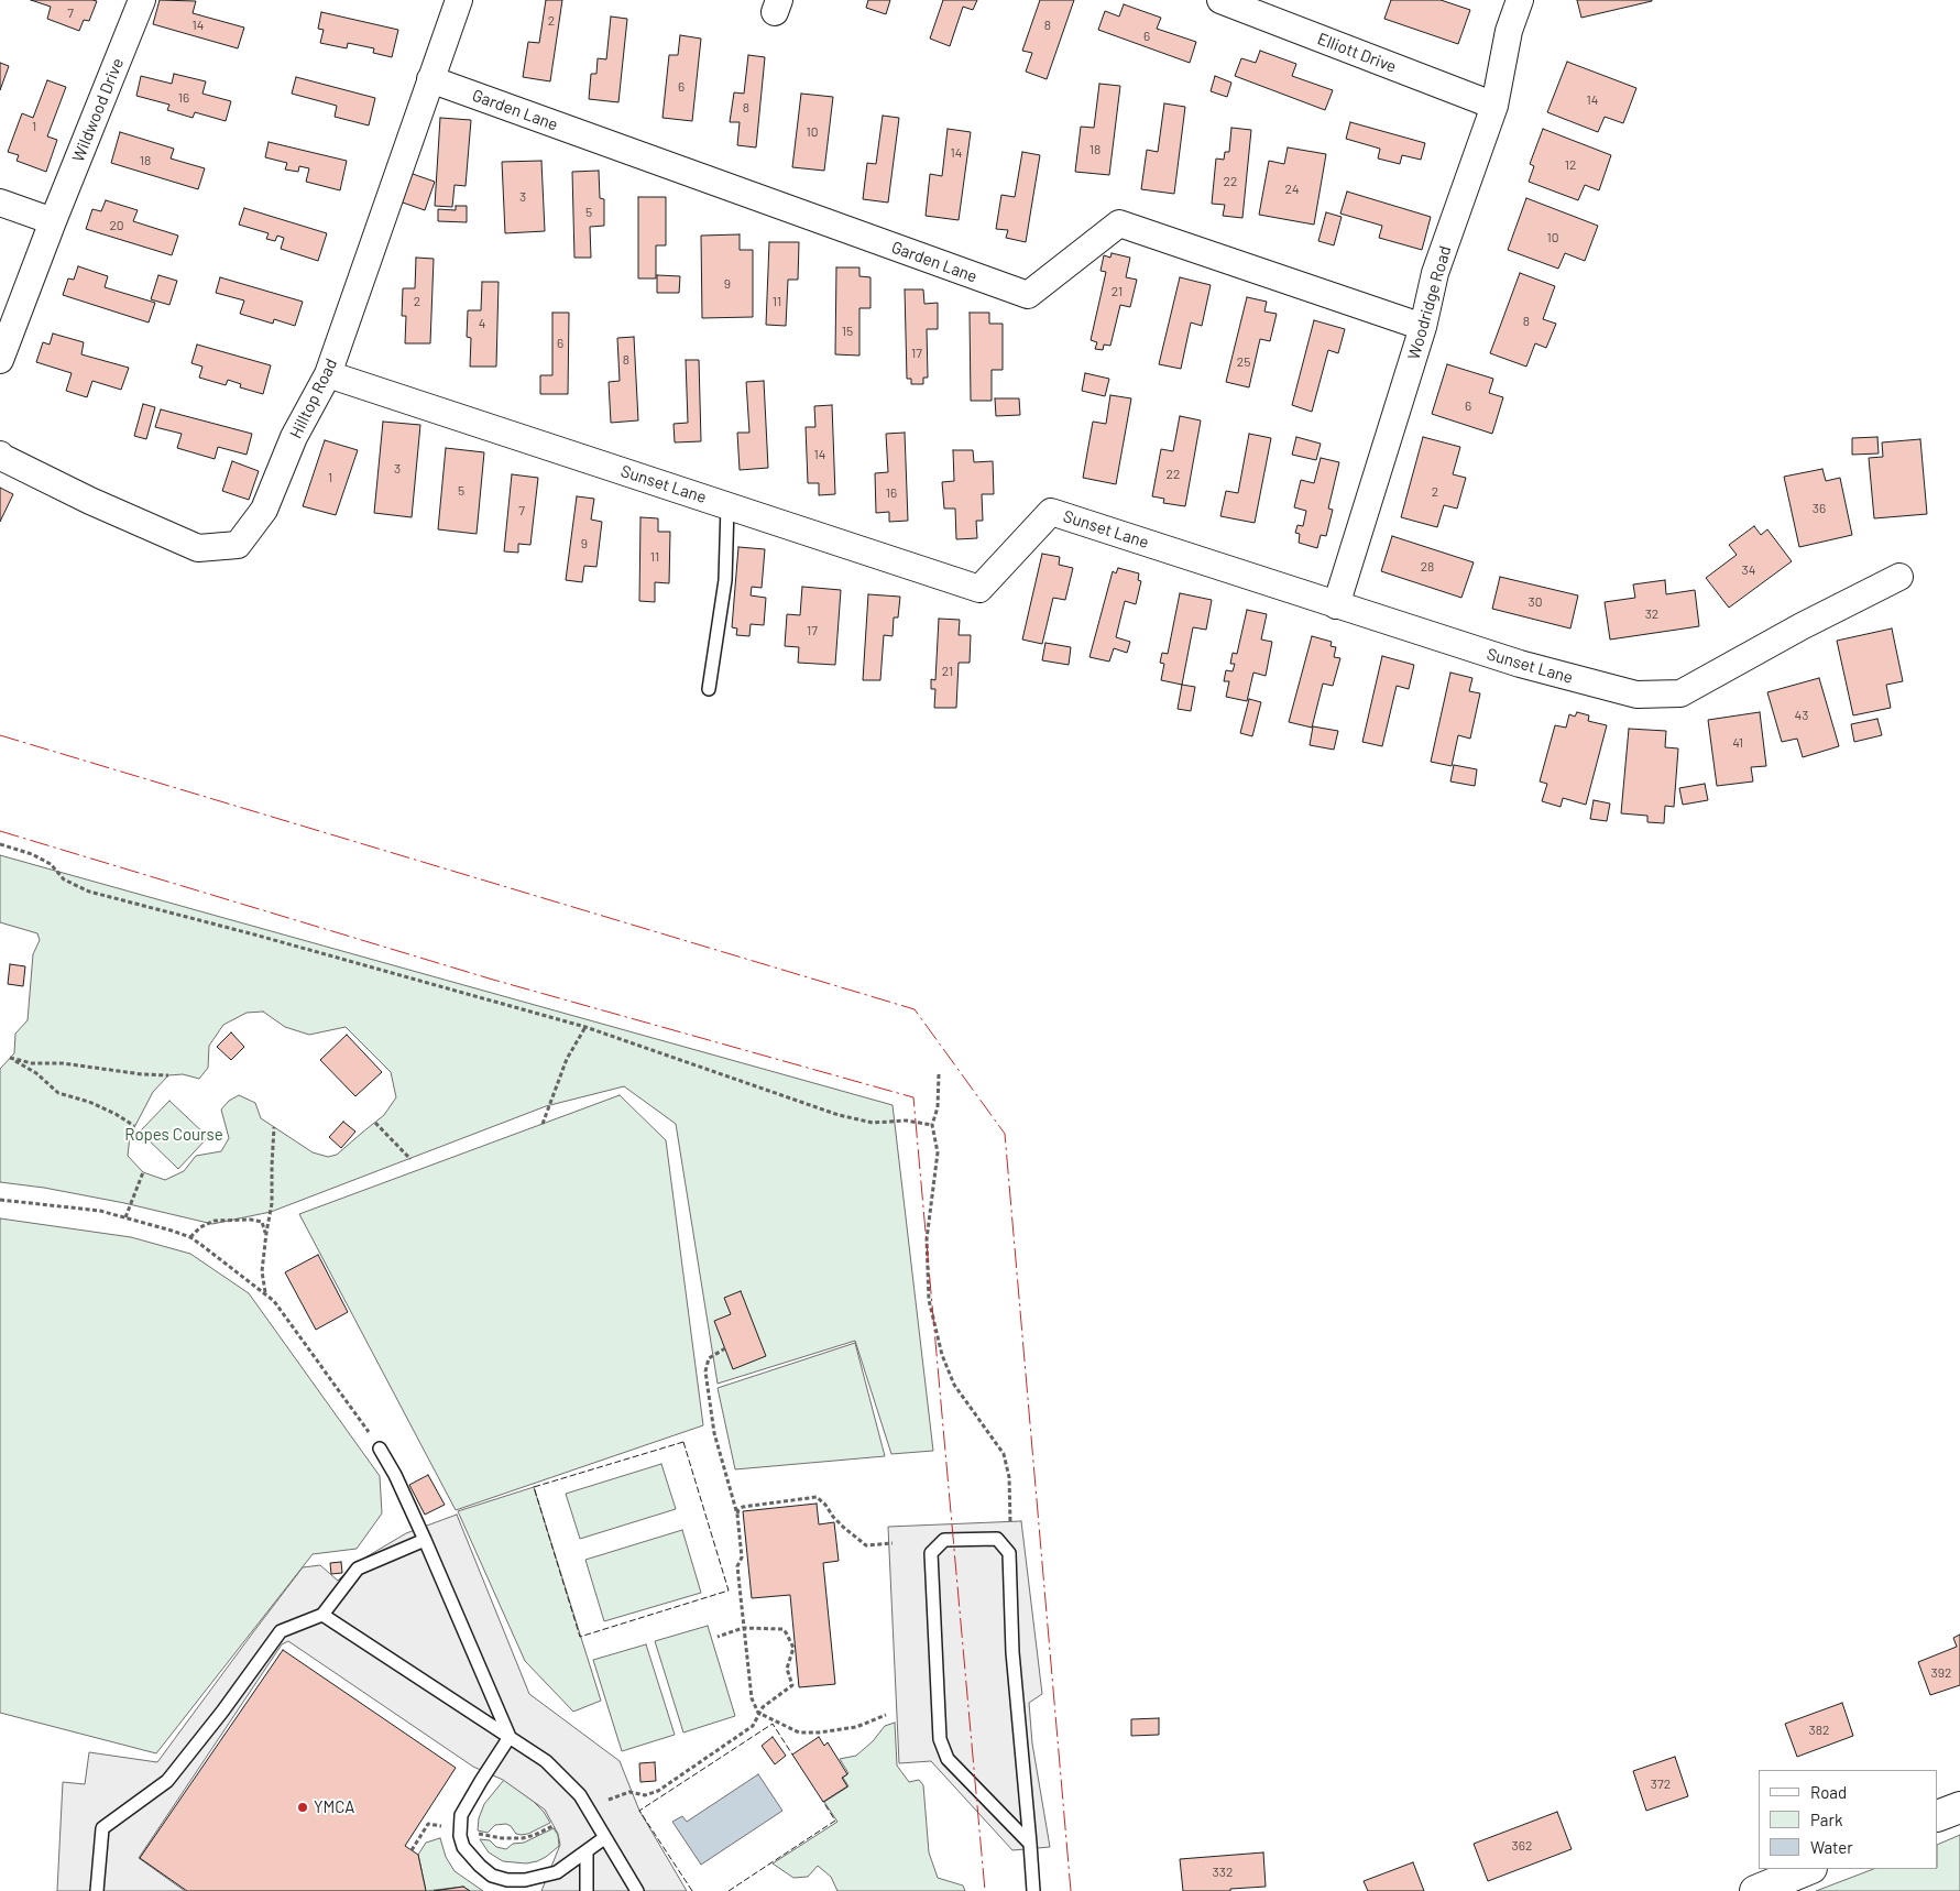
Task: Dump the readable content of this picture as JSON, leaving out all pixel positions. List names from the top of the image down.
{
  "streets": {
    "street": [
      "Elliott Drive",
      "Wildwood Drive",
      "Garden Lane",
      "Woodridge Road",
      "Hilltop Road",
      "Sunset Lane"
    ]
  },
  "crossings": [
    ["Elliott Drive", "Woodridge Road"],
    ["Garden Lane", "Woodridge Road"],
    ["Garden Lane", "Hilltop Road"],
    ["Woodridge Road", "Sunset Lane"],
    ["Hilltop Road", "Sunset Lane"]
  ],
  "parks": ["Ropes Course"],
  "places": ["YMCA"],
  "house_numbers": [
    "7",
    "2",
    "14",
    "8",
    "6",
    "6",
    "16",
    "14",
    "8",
    "1",
    "10",
    "18",
    "14",
    "18",
    "12",
    "22",
    "24",
    "3",
    "5",
    "20",
    "10",
    "9",
    "21",
    "2",
    "11",
    "8",
    "4",
    "15",
    "6",
    "17",
    "8",
    "25",
    "6",
    "14",
    "3",
    "22",
    "1",
    "5",
    "2",
    "16",
    "36",
    "7",
    "9",
    "11",
    "28",
    "34",
    "30",
    "32",
    "17",
    "21",
    "43",
    "41",
    "392",
    "382",
    "372",
    "362",
    "332"
  ],
  "legend": ["Road", "Park", "Water"]
}
